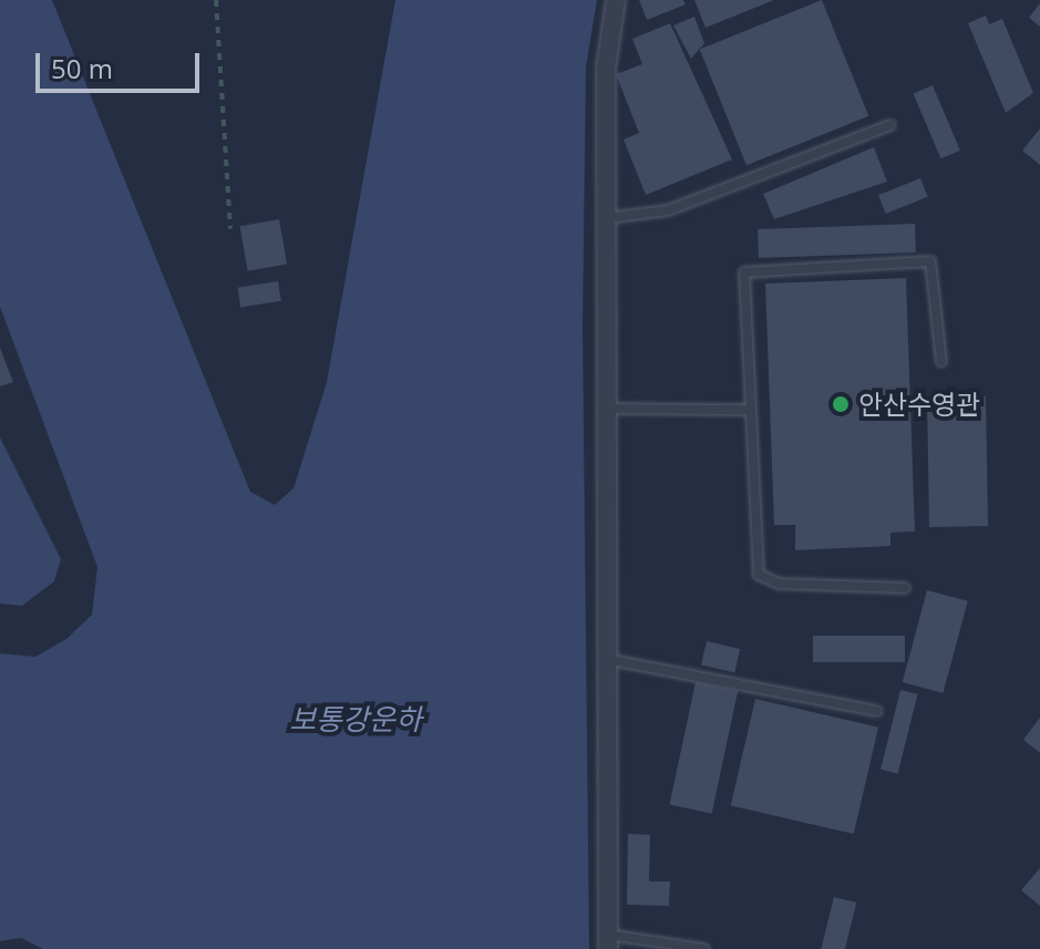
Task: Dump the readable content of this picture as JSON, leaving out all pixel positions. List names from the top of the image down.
{
  "water": ["보통강운하"],
  "places": ["안산수영관"],
  "scale_bar": "50 m"
}
